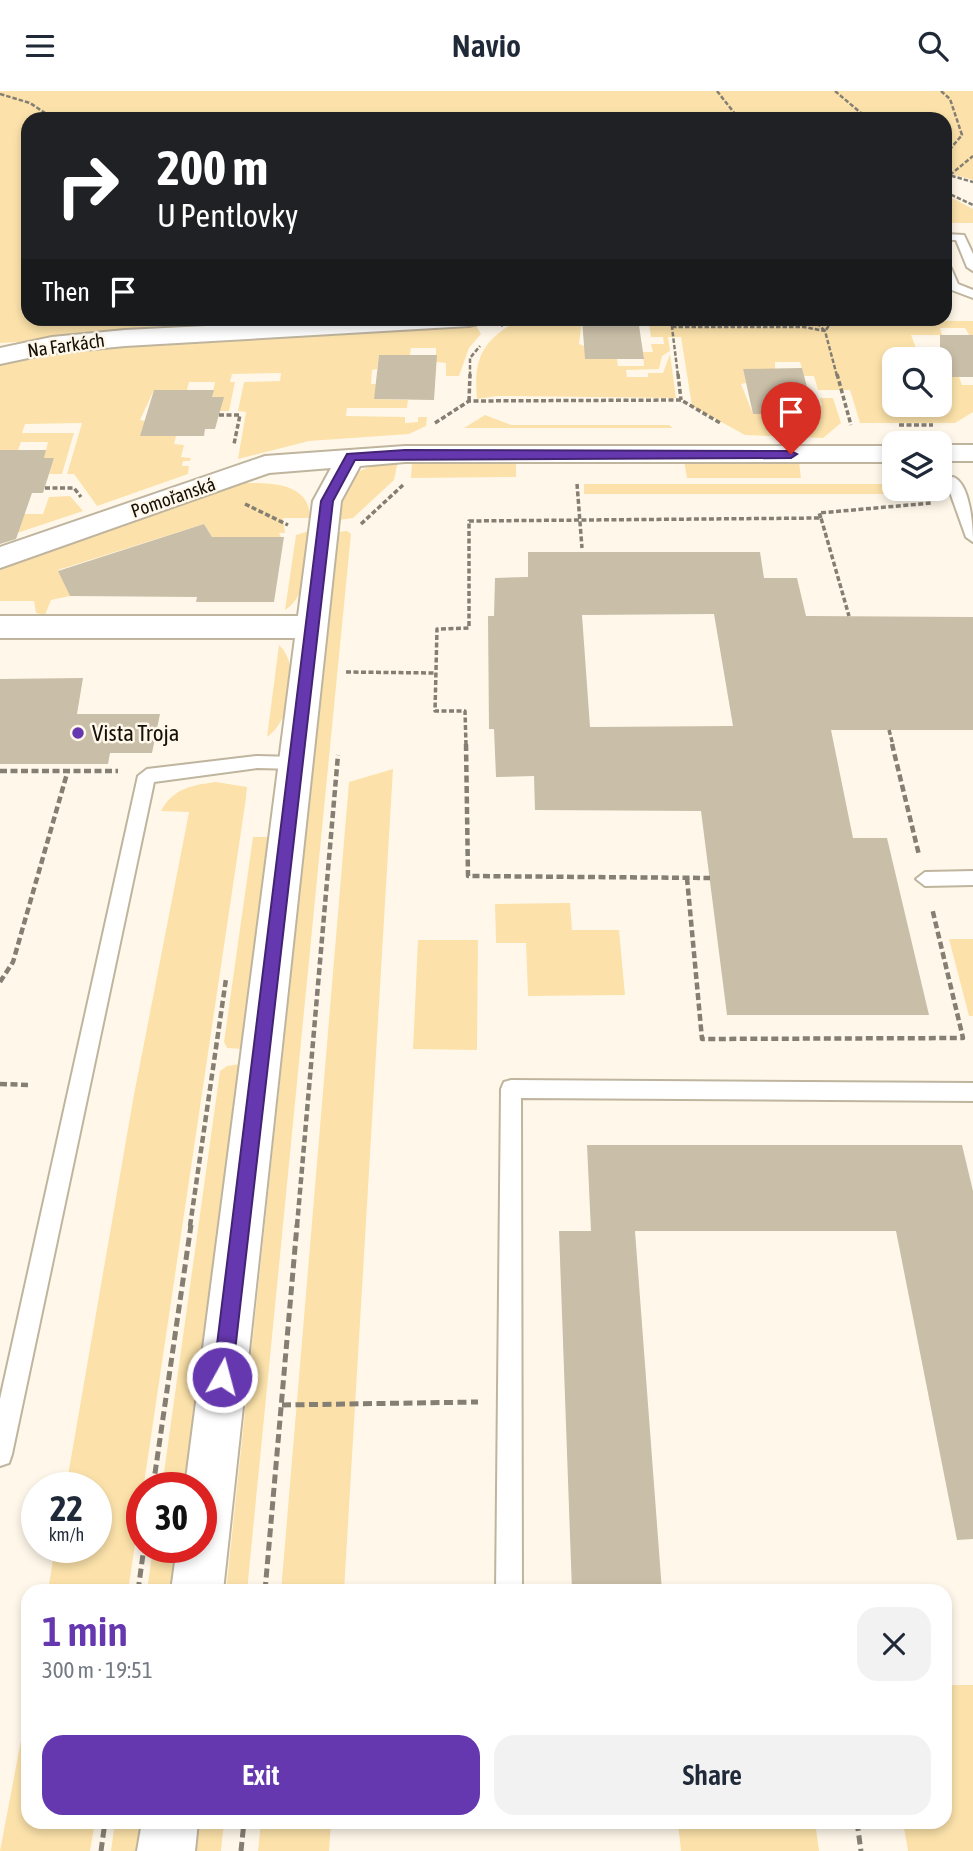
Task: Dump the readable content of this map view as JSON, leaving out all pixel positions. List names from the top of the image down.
{
  "streets": {
    "street": ["Na Farkách", "Pomořanská"]
  },
  "places": ["Vista Troja"],
  "page": {
    "header": "Navio",
    "turn": ["200 m", "U Pentlovky"],
    "then": "Then",
    "speed": "22 km/h",
    "limit": "30",
    "heading": ["1 min", "300 m · 19:51"],
    "buttons": ["Exit", "Share"]
  }
}
